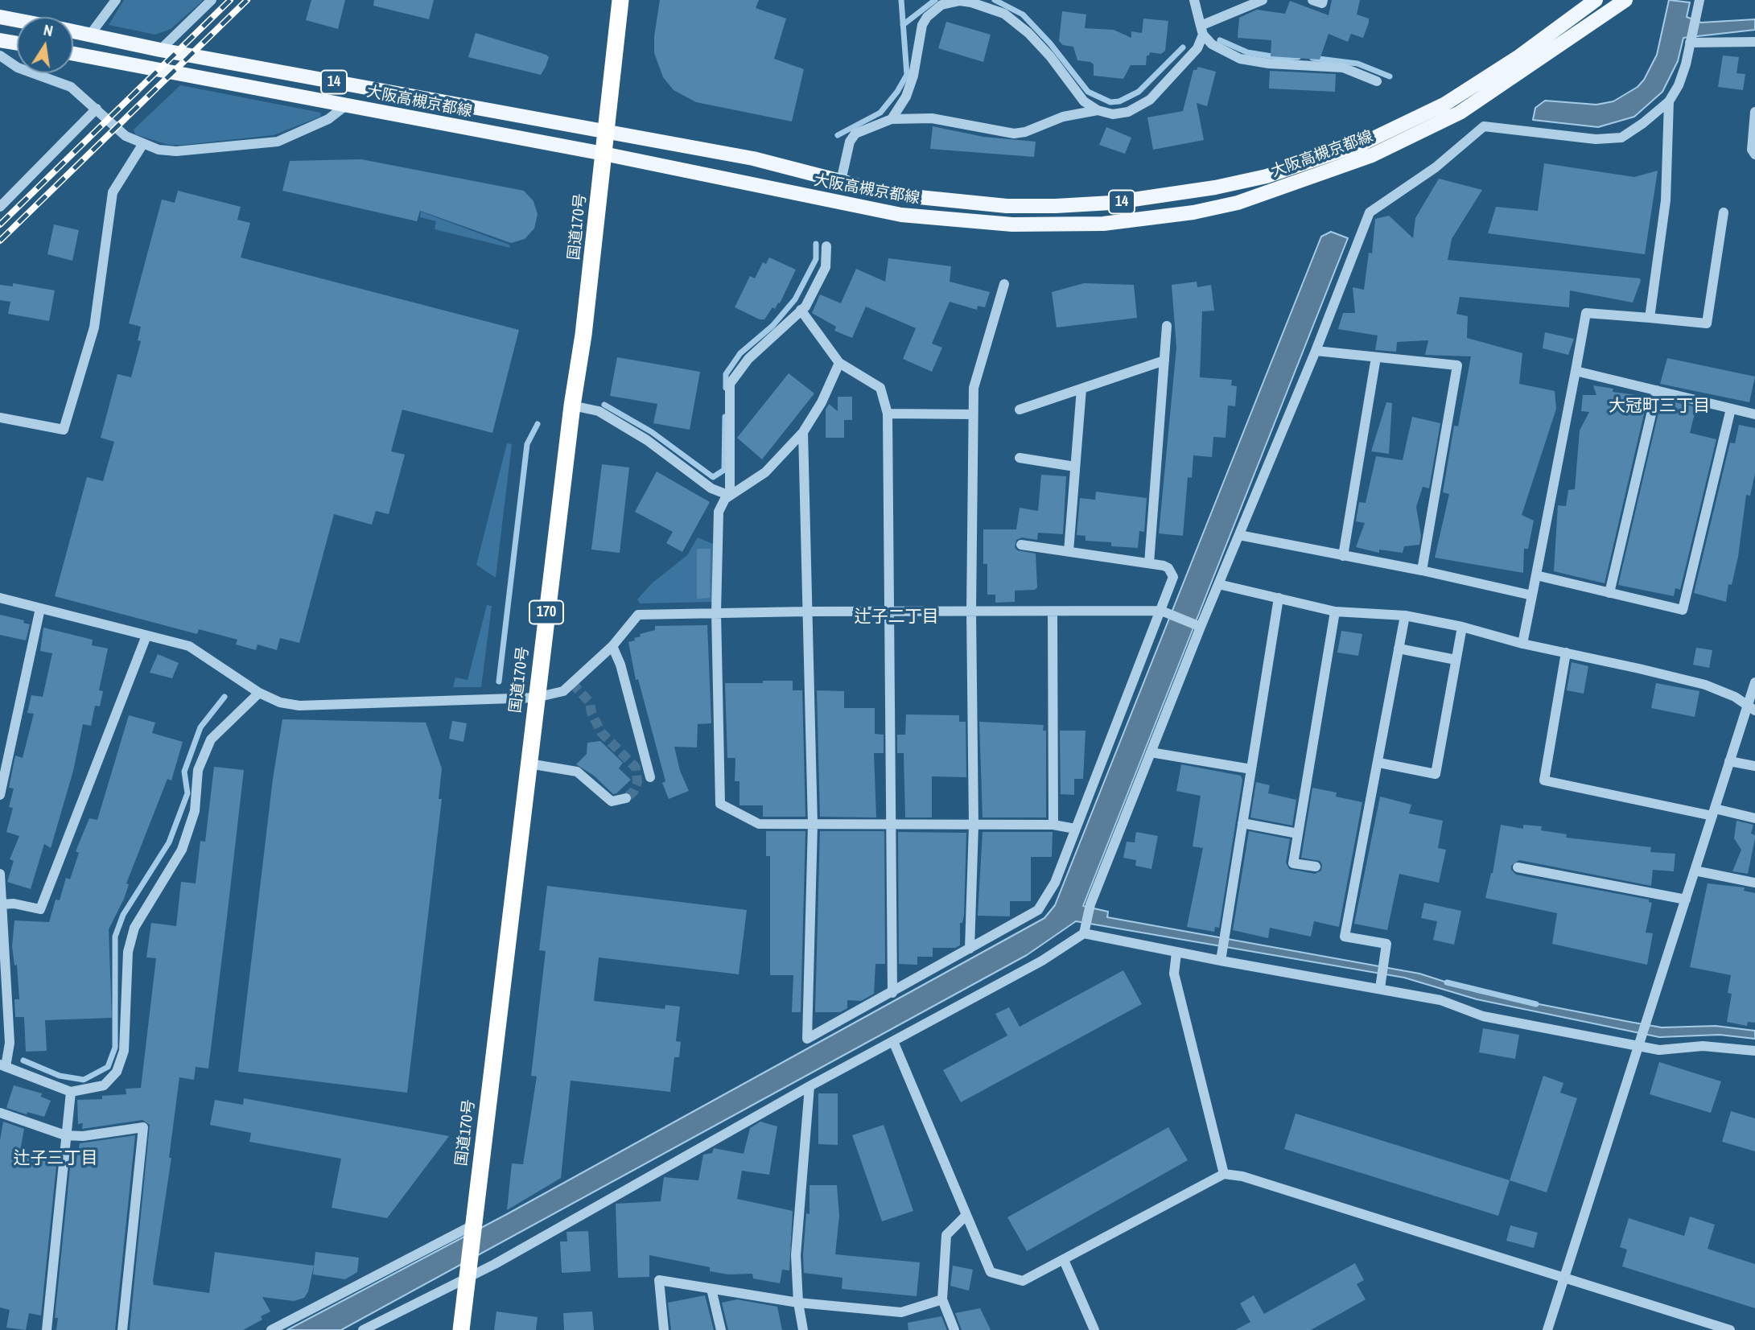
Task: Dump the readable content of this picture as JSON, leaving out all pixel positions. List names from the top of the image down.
{
  "streets": {
    "highway": ["国道170号", "170"],
    "main road": ["14", "大阪高槻京都線"]
  },
  "crossings": [
    ["大阪高槻京都線", "国道170号"]
  ],
  "districts": ["大冠町三丁目", "辻子二丁目", "辻子三丁目"],
  "north": "top"
}
